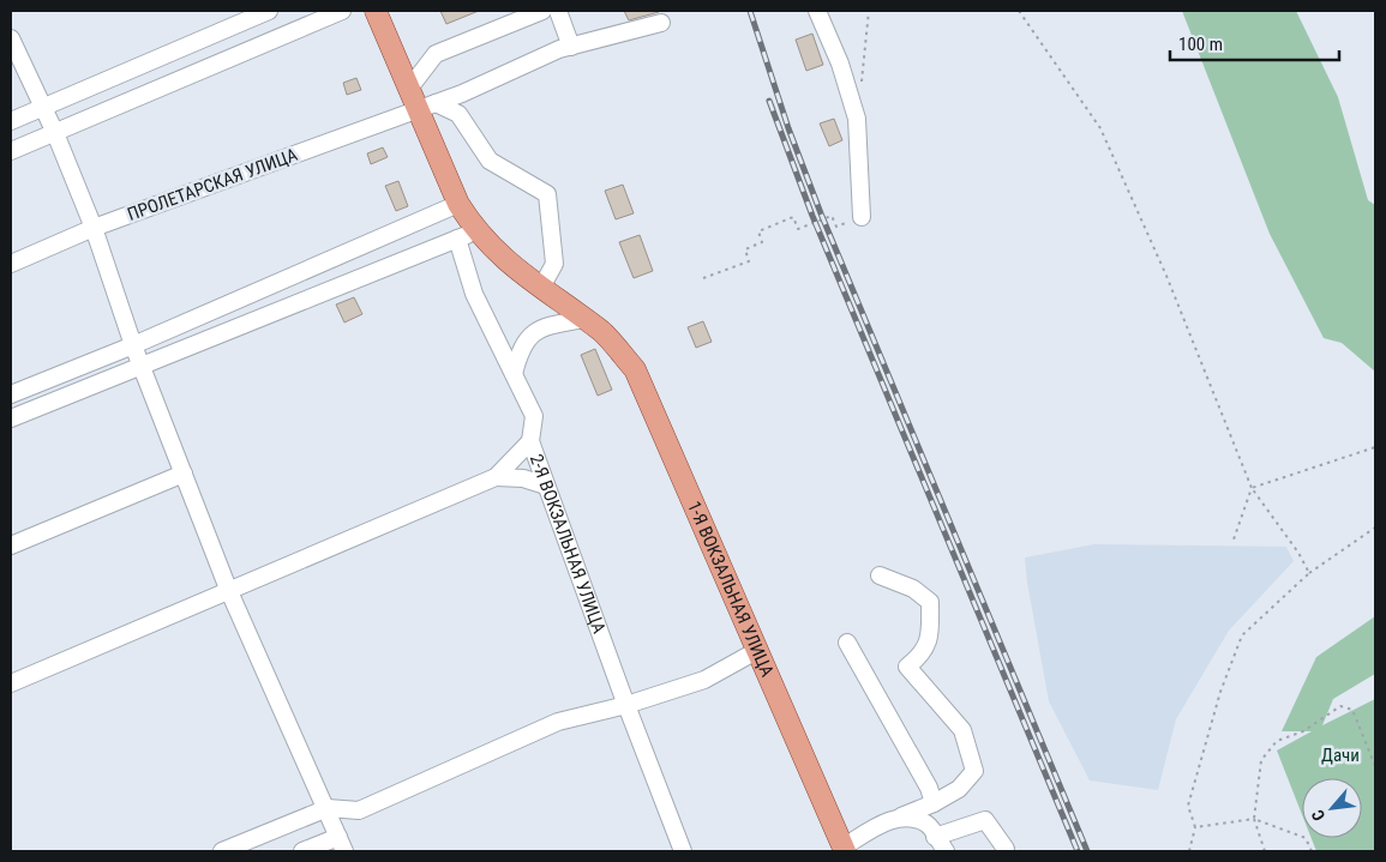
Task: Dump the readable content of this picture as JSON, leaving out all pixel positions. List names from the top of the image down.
{
  "streets": {
    "main road": ["1-Я ВОКЗАЛЬНАЯ УЛИЦА"],
    "street": ["ПРОЛЕТАРСКАЯ УЛИЦА", "2-Я ВОКЗАЛЬНАЯ УЛИЦА"]
  },
  "crossings": [
    ["2-Я ВОКЗАЛЬНАЯ УЛИЦА", "1-Я ВОКЗАЛЬНАЯ УЛИЦА"]
  ],
  "parks": ["Дачи"],
  "scale_bar": "100 m",
  "north": "bottom left"
}
